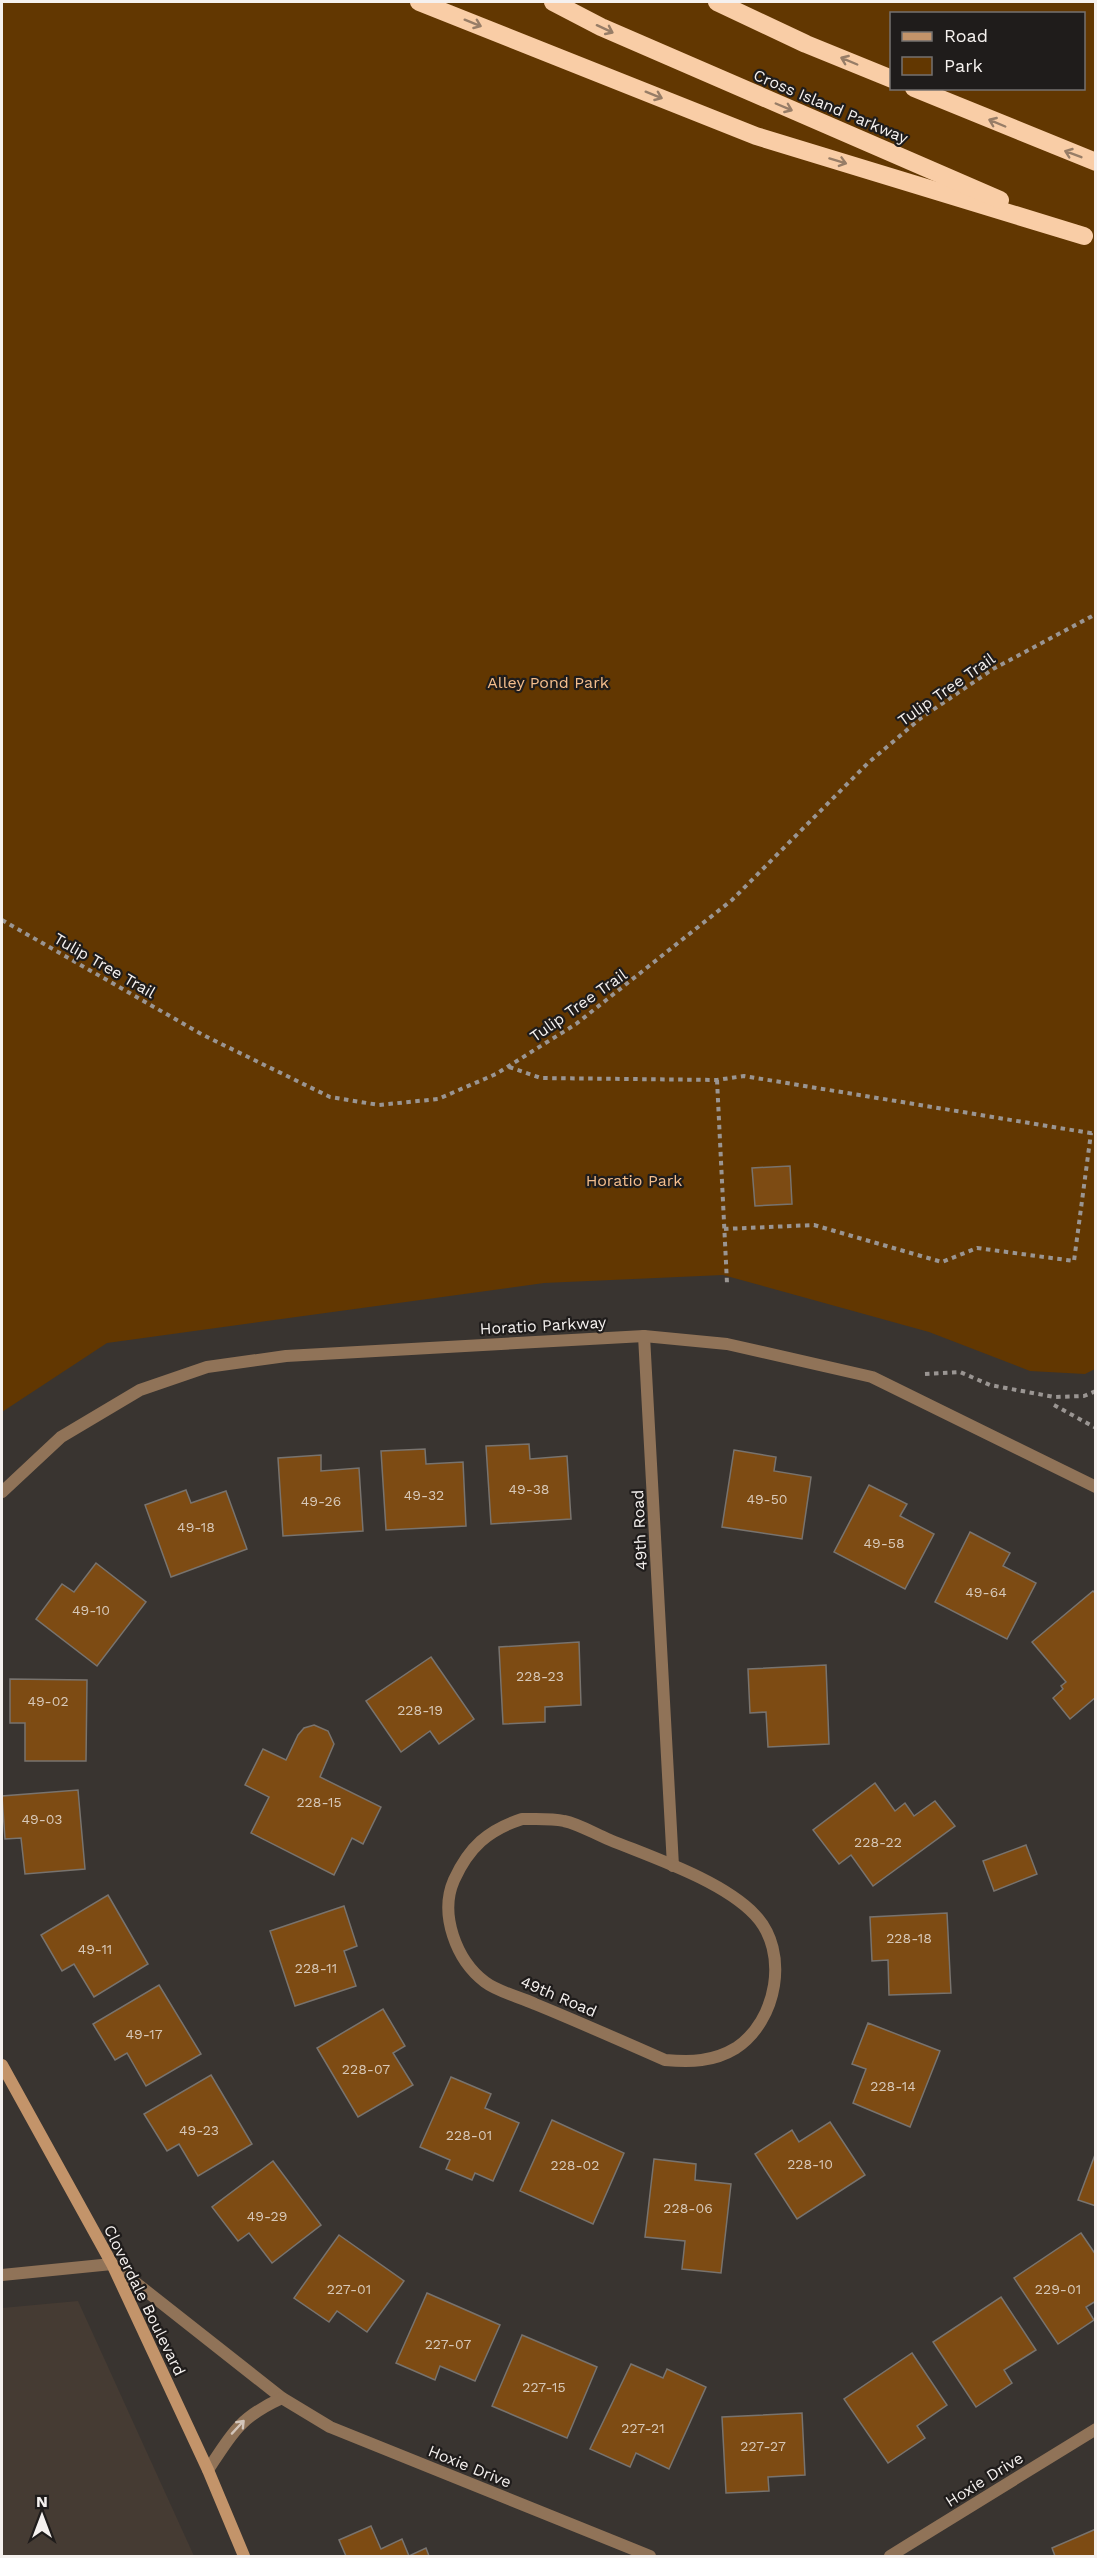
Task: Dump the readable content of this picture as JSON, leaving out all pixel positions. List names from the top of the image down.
{
  "streets": {
    "highway": ["Cross Island Parkway"],
    "street": [
      "Horatio Parkway",
      "49th Road",
      "Cloverdale Boulevard",
      "Hoxie Drive"
    ],
    "path": ["Tulip Tree Trail"]
  },
  "crossings": [
    ["Horatio Parkway", "49th Road"],
    ["Cloverdale Boulevard", "Hoxie Drive"]
  ],
  "parks": ["Alley Pond Park", "Horatio Park"],
  "house_numbers": [
    "49-38",
    "49-32",
    "49-50",
    "49-26",
    "49-18",
    "49-58",
    "49-64",
    "49-10",
    "228-23",
    "49-02",
    "228-19",
    "228-15",
    "49-03",
    "228-22",
    "228-18",
    "49-11",
    "228-11",
    "49-17",
    "228-07",
    "228-14",
    "49-23",
    "228-01",
    "228-10",
    "228-02",
    "228-06",
    "49-29",
    "227-01",
    "229-01",
    "227-07",
    "227-15",
    "227-21",
    "227-27"
  ],
  "legend": ["Road", "Park"],
  "north": "top"
}
